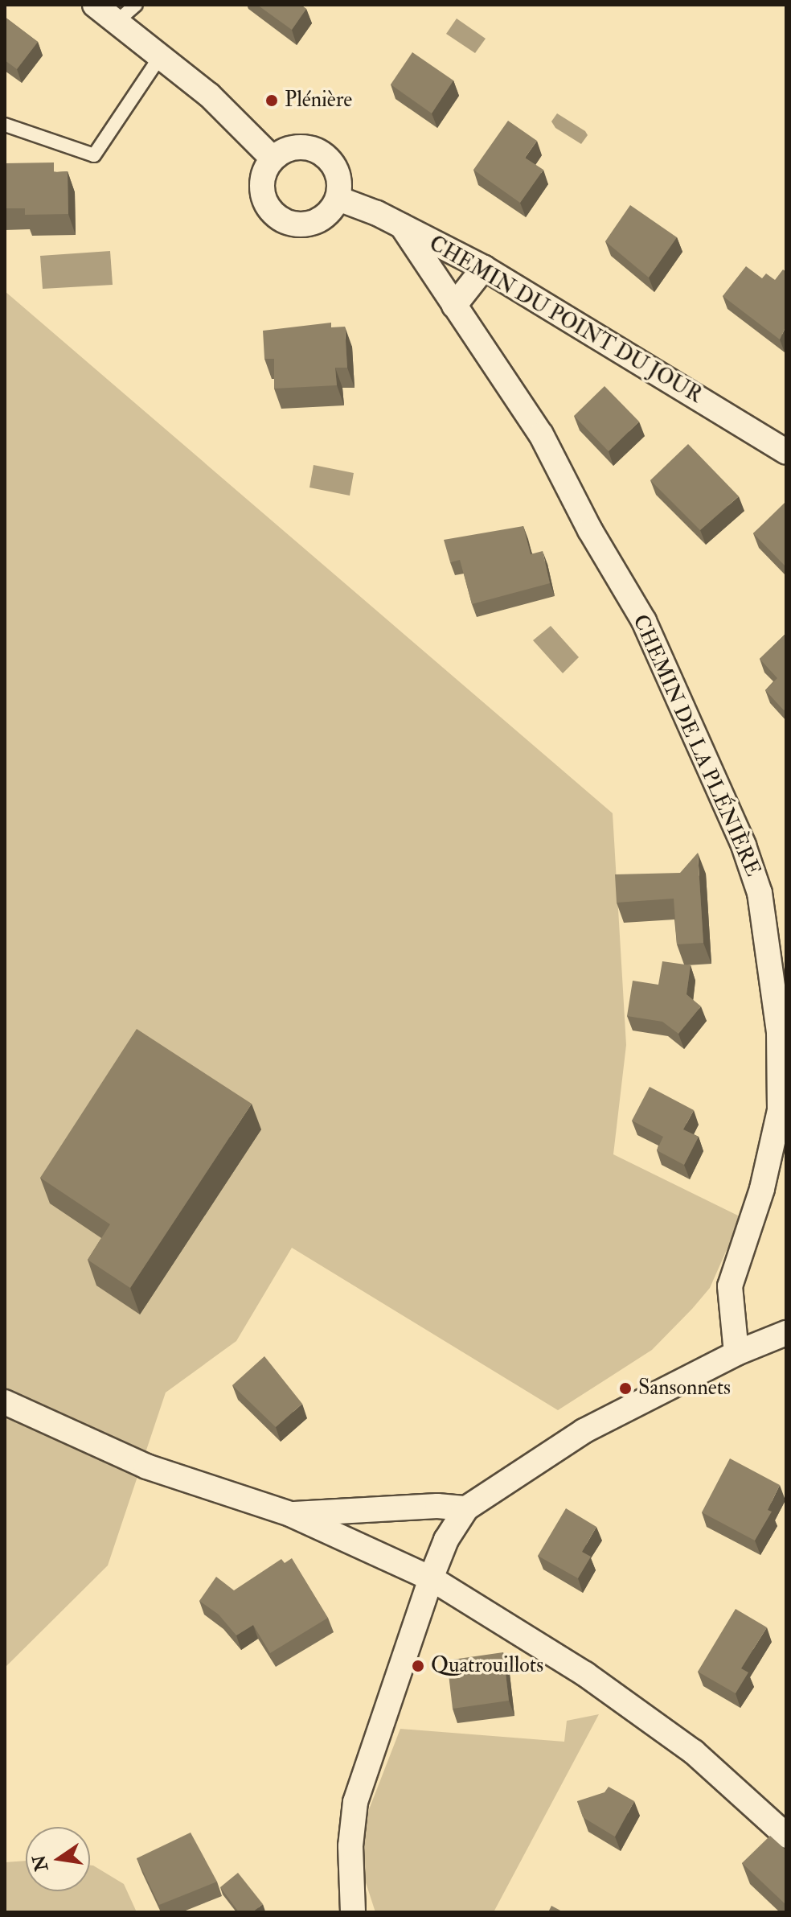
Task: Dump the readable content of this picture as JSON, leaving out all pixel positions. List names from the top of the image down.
{
  "streets": {
    "street": ["CHEMIN DU POINT DU JOUR", "CHEMIN DE LA PLÉNIÈRE"]
  },
  "crossings": [
    ["CHEMIN DU POINT DU JOUR", "CHEMIN DE LA PLÉNIÈRE"]
  ],
  "places": ["Plénière", "Sansonnets", "Quatrouillots"],
  "north": "left"
}
